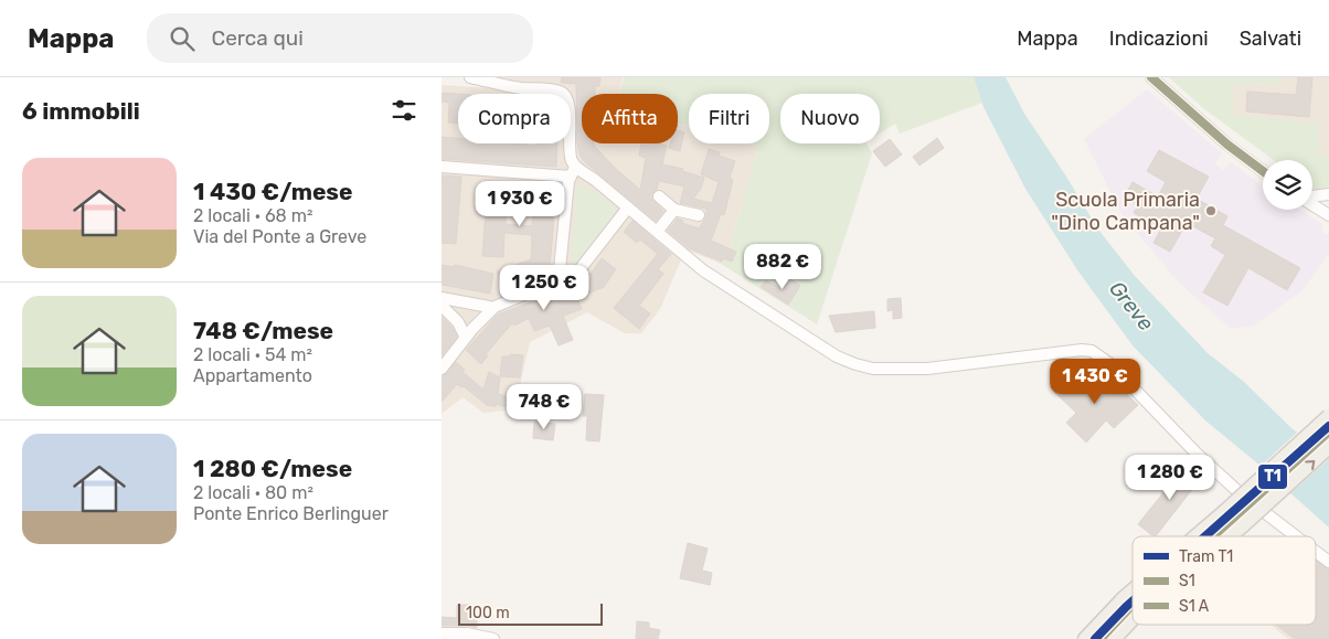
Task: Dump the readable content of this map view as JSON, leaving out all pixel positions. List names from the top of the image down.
{
  "water": ["Greve"],
  "places": ["Scuola Primaria \"Dino Campana\""],
  "lines": ["transit line S1", "tram line T1"],
  "legend": ["Tram T1", "S1", "S1 A"],
  "scale_bar": "100 m",
  "page": {
    "header": "Mappa",
    "search": "Cerca qui",
    "nav": ["Mappa", "Indicazioni", "Salvati"],
    "heading": "6 immobili",
    "chip": [
      "Compra",
      "Affitta",
      "Filtri",
      "Nuovo"
    ],
    "list": [
      {
        "name": "1 430 €/mese",
        "note": "2 locali · 68 m² · Via del Ponte a Greve"
      },
      {
        "name": "748 €/mese",
        "note": "2 locali · 54 m² · Appartamento"
      },
      {
        "name": "1 280 €/mese",
        "note": "2 locali · 80 m² · Ponte Enrico Berlinguer"
      }
    ],
    "price": [
      "1 930 €",
      "882 €",
      "1 250 €",
      "1 430 €",
      "748 €",
      "1 280 €"
    ],
    "scale": "100 m"
  }
}
